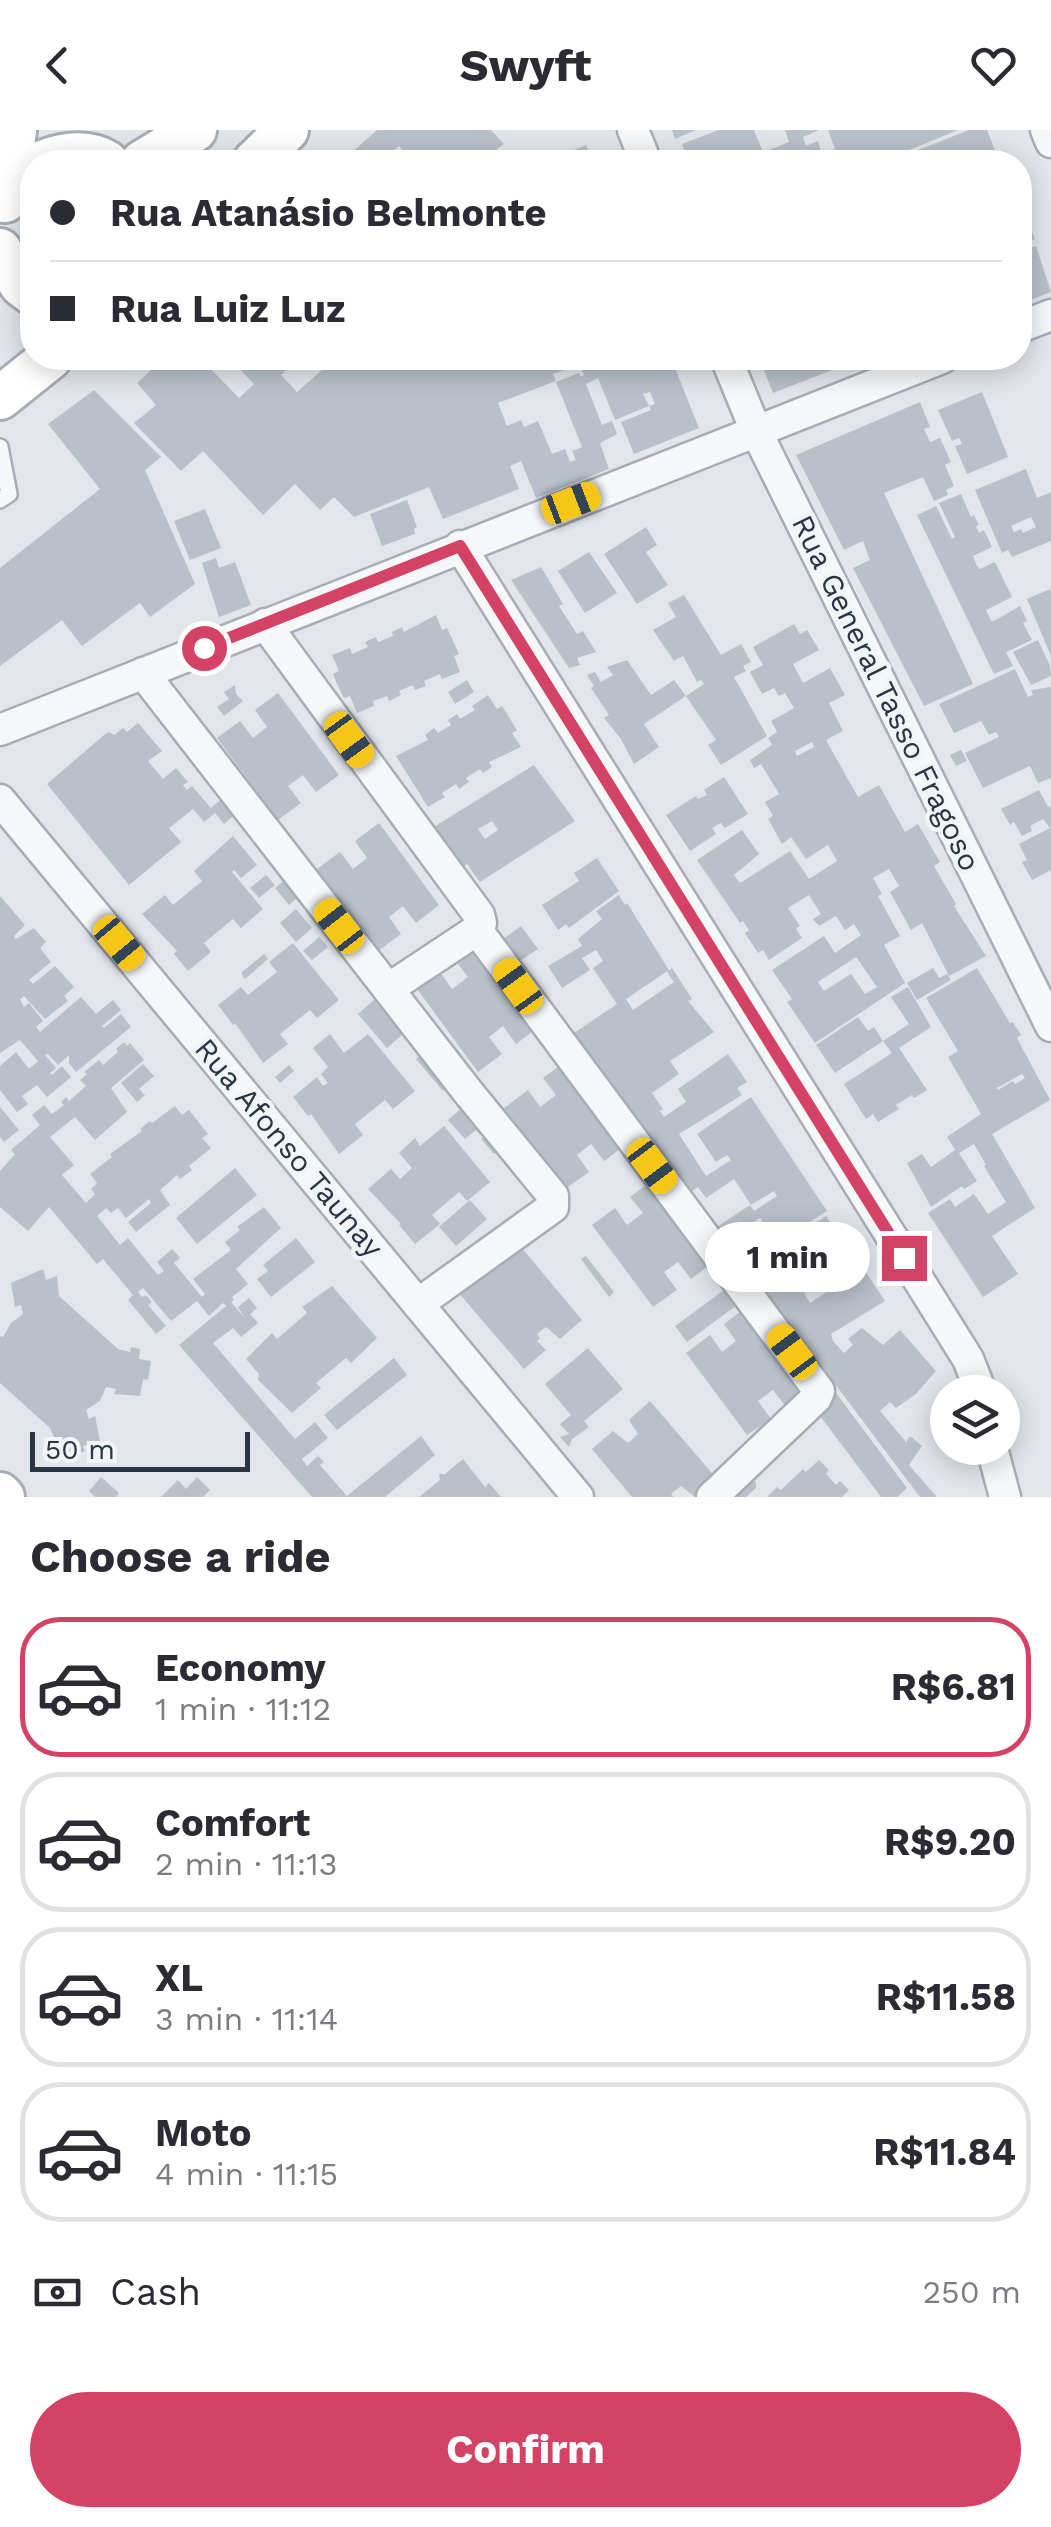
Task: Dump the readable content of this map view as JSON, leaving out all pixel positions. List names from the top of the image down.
{
  "streets": {
    "street": ["Rua General Tasso Fragoso", "Rua Afonso Taunay"]
  },
  "scale_bar": "50 m",
  "page": {
    "header": "Swyft",
    "banner": ["Rua Atanásio Belmonte", "Rua Luiz Luz"],
    "bubble": "1 min",
    "scale": "50 m",
    "heading": "Choose a ride",
    "list": [
      {
        "name": "Economy",
        "note": "1 min · 11:12",
        "value": "R$6.81"
      },
      {
        "name": "Comfort",
        "note": "2 min · 11:13",
        "value": "R$9.20"
      },
      {
        "name": "XL",
        "note": "3 min · 11:14",
        "value": "R$11.58"
      },
      {
        "name": "Moto",
        "note": "4 min · 11:15",
        "value": "R$11.84"
      }
    ],
    "pay": ["Cash", "250 m"],
    "buttons": "Confirm"
  }
}
